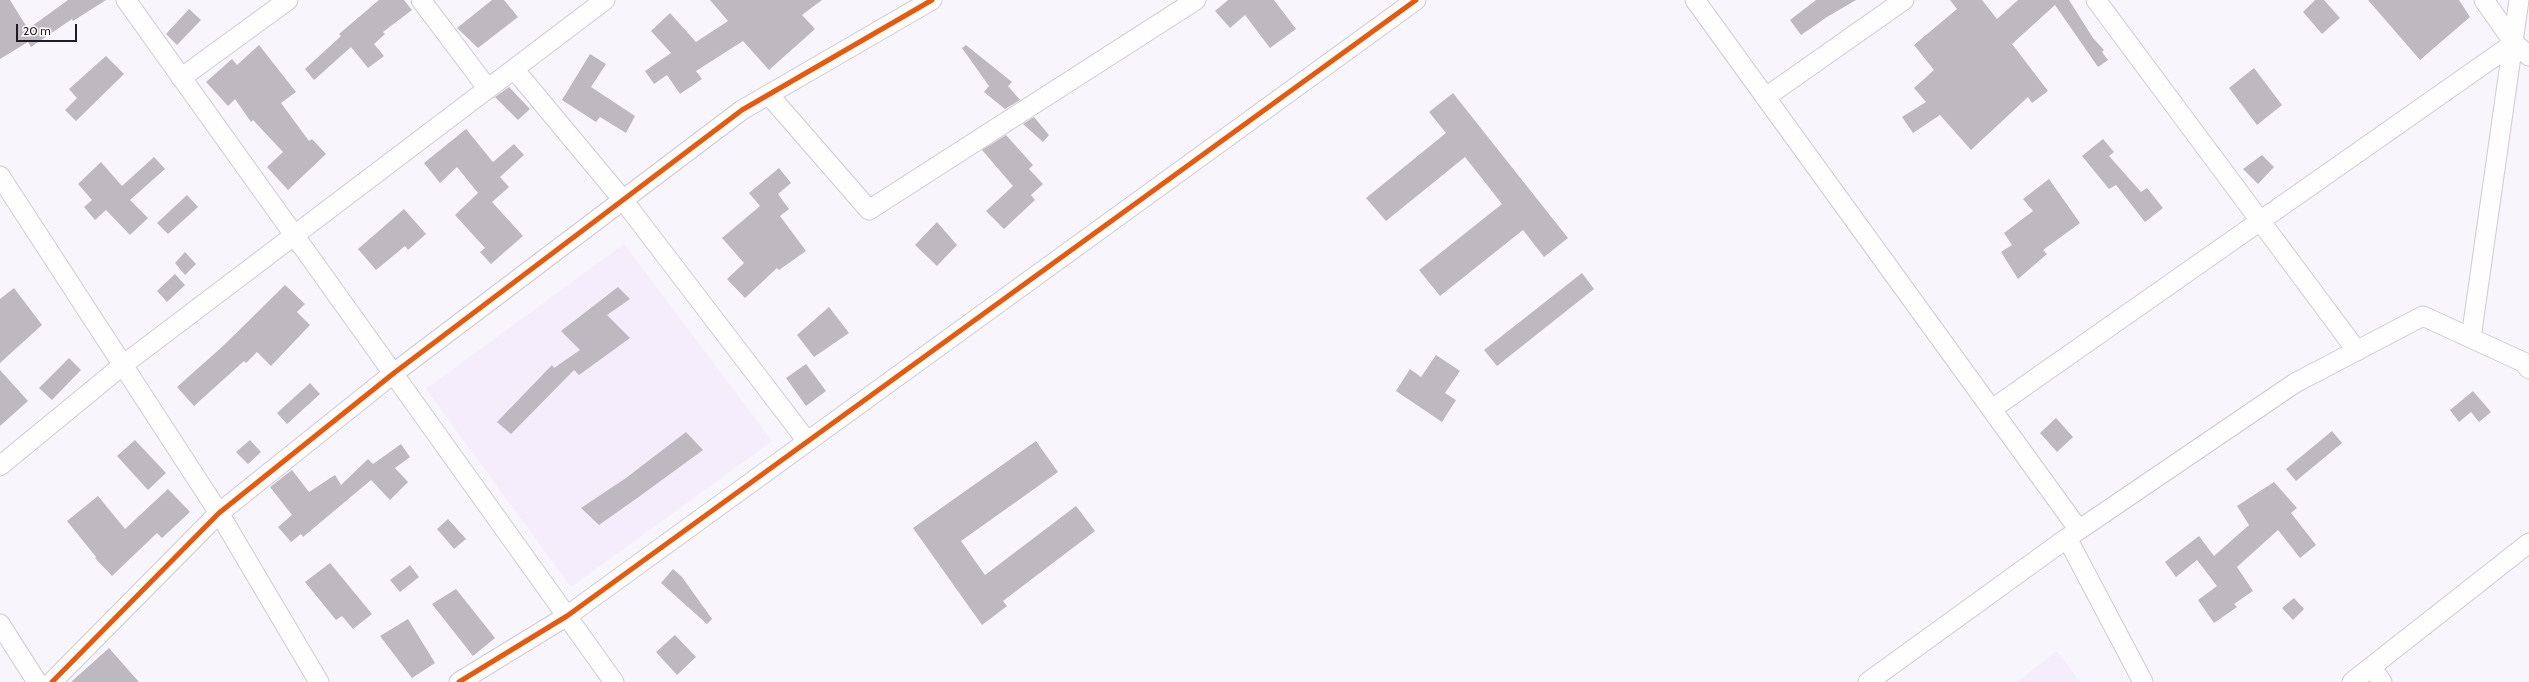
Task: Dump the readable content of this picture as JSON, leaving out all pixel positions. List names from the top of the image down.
{
  "scale_bar": "20 m"
}
